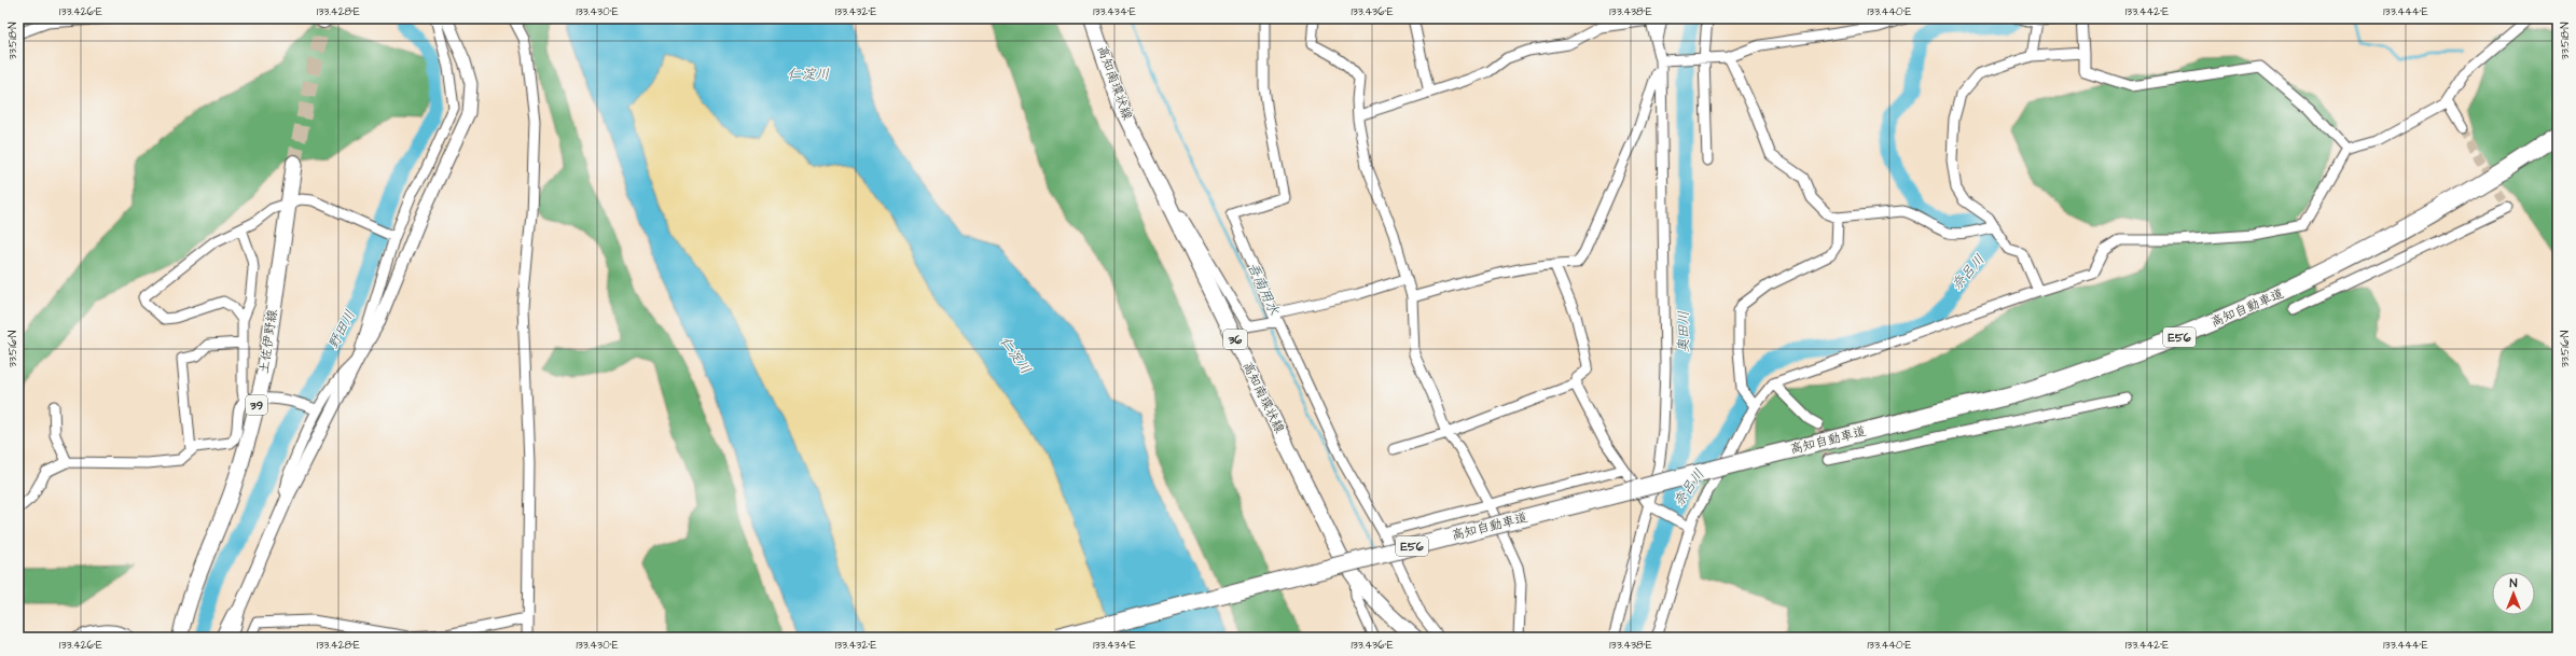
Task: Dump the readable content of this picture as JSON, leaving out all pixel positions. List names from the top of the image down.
{
  "streets": {
    "highway": ["高知自動車道", "E56"],
    "main road": [
      "高知南環状線",
      "36",
      "土佐伊野線",
      "39"
    ]
  },
  "water": [
    "仁淀川",
    "奈呂川",
    "吾南用水",
    "野田川",
    "奥田川"
  ],
  "north": "top",
  "coordinates": [
    "133.426°E",
    "133.428°E",
    "133.430°E",
    "133.432°E",
    "133.434°E",
    "133.436°E",
    "133.438°E",
    "133.440°E",
    "133.442°E",
    "133.444°E",
    "33.518°N",
    "33.516°N"
  ]
}
